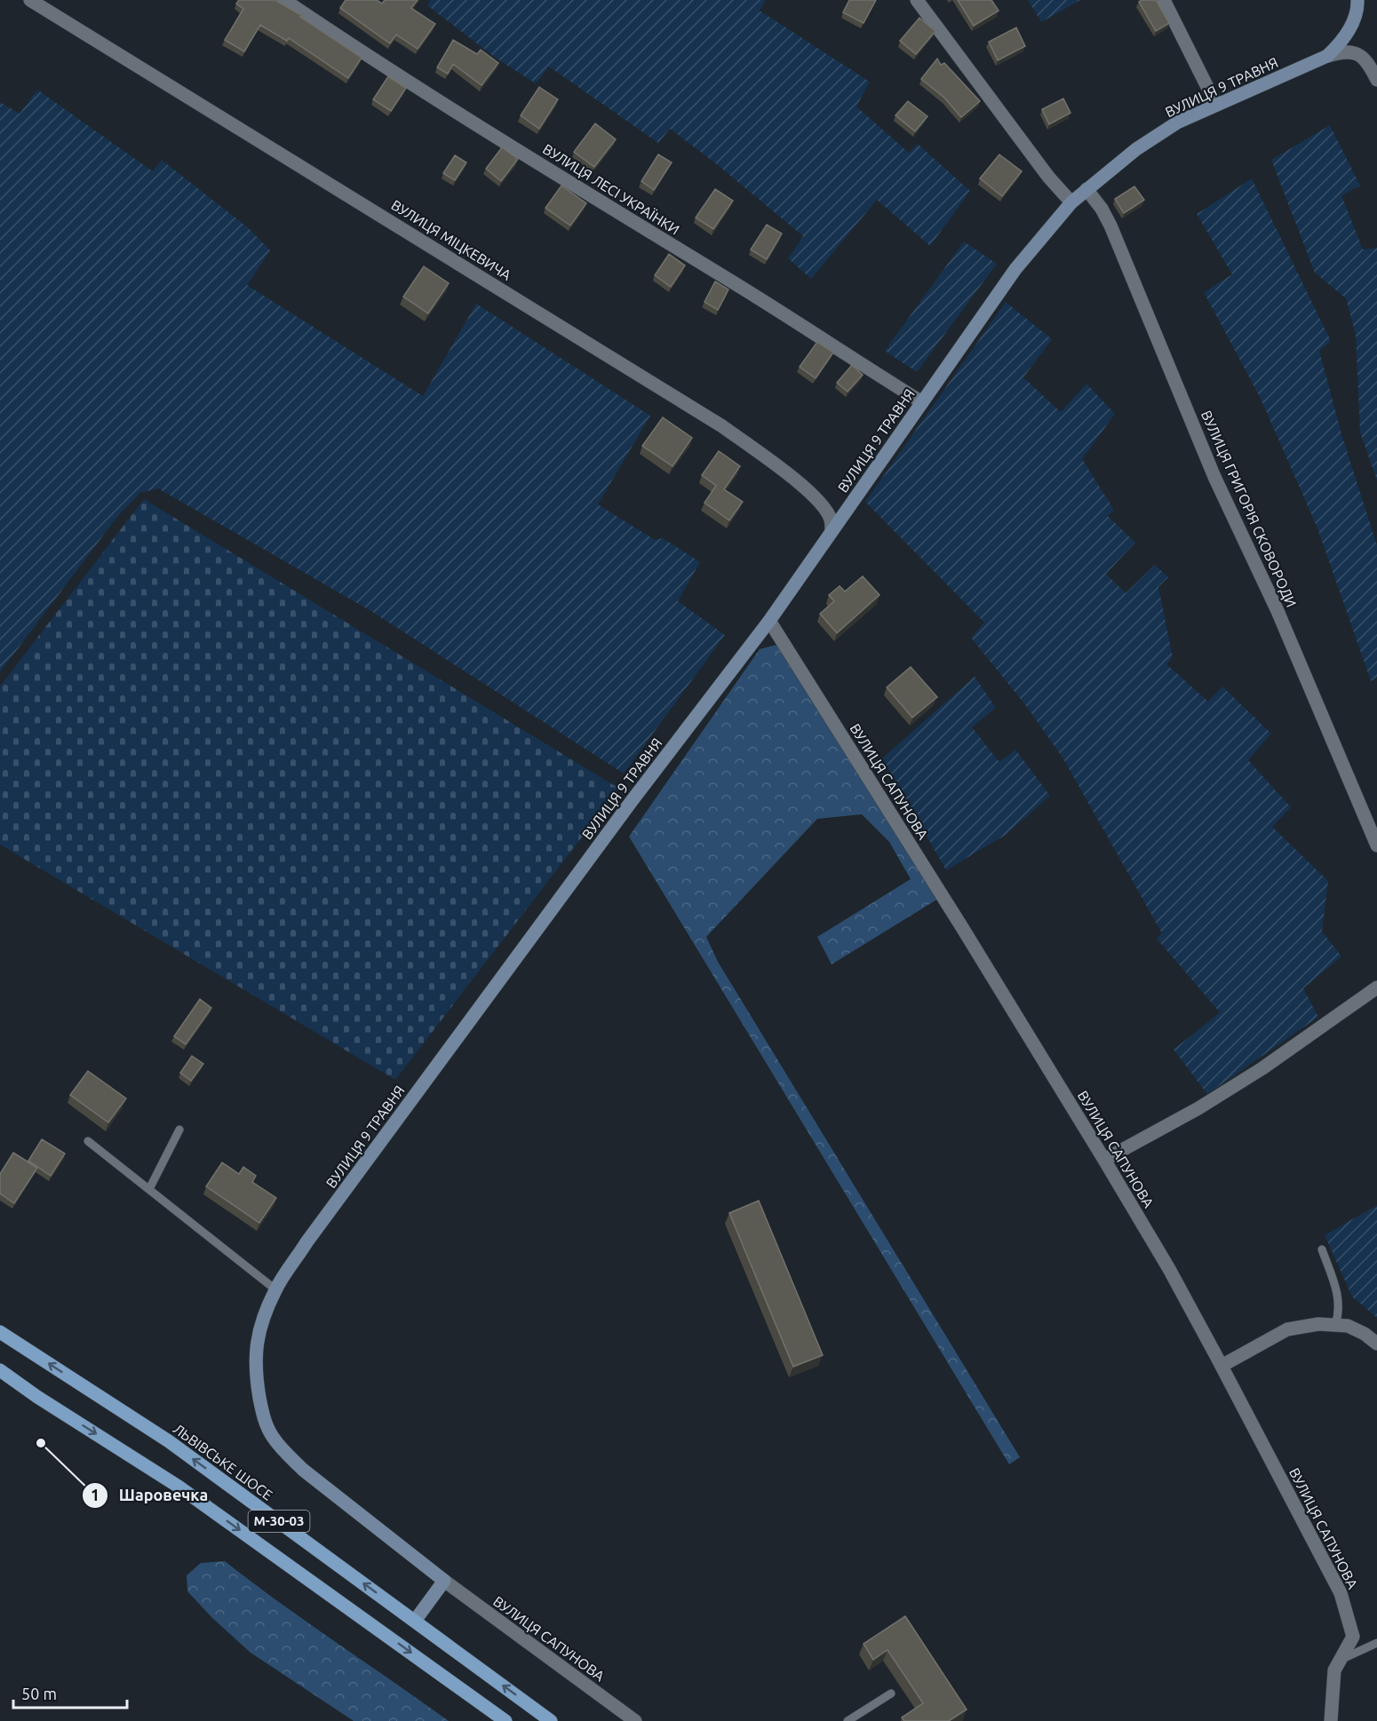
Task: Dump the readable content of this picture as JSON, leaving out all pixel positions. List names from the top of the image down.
{
  "streets": {
    "main road": ["ЛЬВІВСЬКЕ ШОСЕ", "М-30-03"],
    "street": [
      "ВУЛИЦЯ 9 ТРАВНЯ",
      "ВУЛИЦЯ ЛЕСІ УКРАЇНКИ",
      "ВУЛИЦЯ МІЦКЕВИЧА",
      "ВУЛИЦЯ ГРИГОРІЯ СКОВОРОДИ",
      "ВУЛИЦЯ САПУНОВА"
    ]
  },
  "crossings": [
    ["ВУЛИЦЯ 9 ТРАВНЯ", "ВУЛИЦЯ ЛЕСІ УКРАЇНКИ"],
    ["ВУЛИЦЯ 9 ТРАВНЯ", "ВУЛИЦЯ МІЦКЕВИЧА"],
    ["ВУЛИЦЯ 9 ТРАВНЯ", "ВУЛИЦЯ ГРИГОРІЯ СКОВОРОДИ"],
    ["ВУЛИЦЯ 9 ТРАВНЯ", "ВУЛИЦЯ САПУНОВА"]
  ],
  "places": ["Шаровечка"],
  "scale_bar": "50 m"
}
